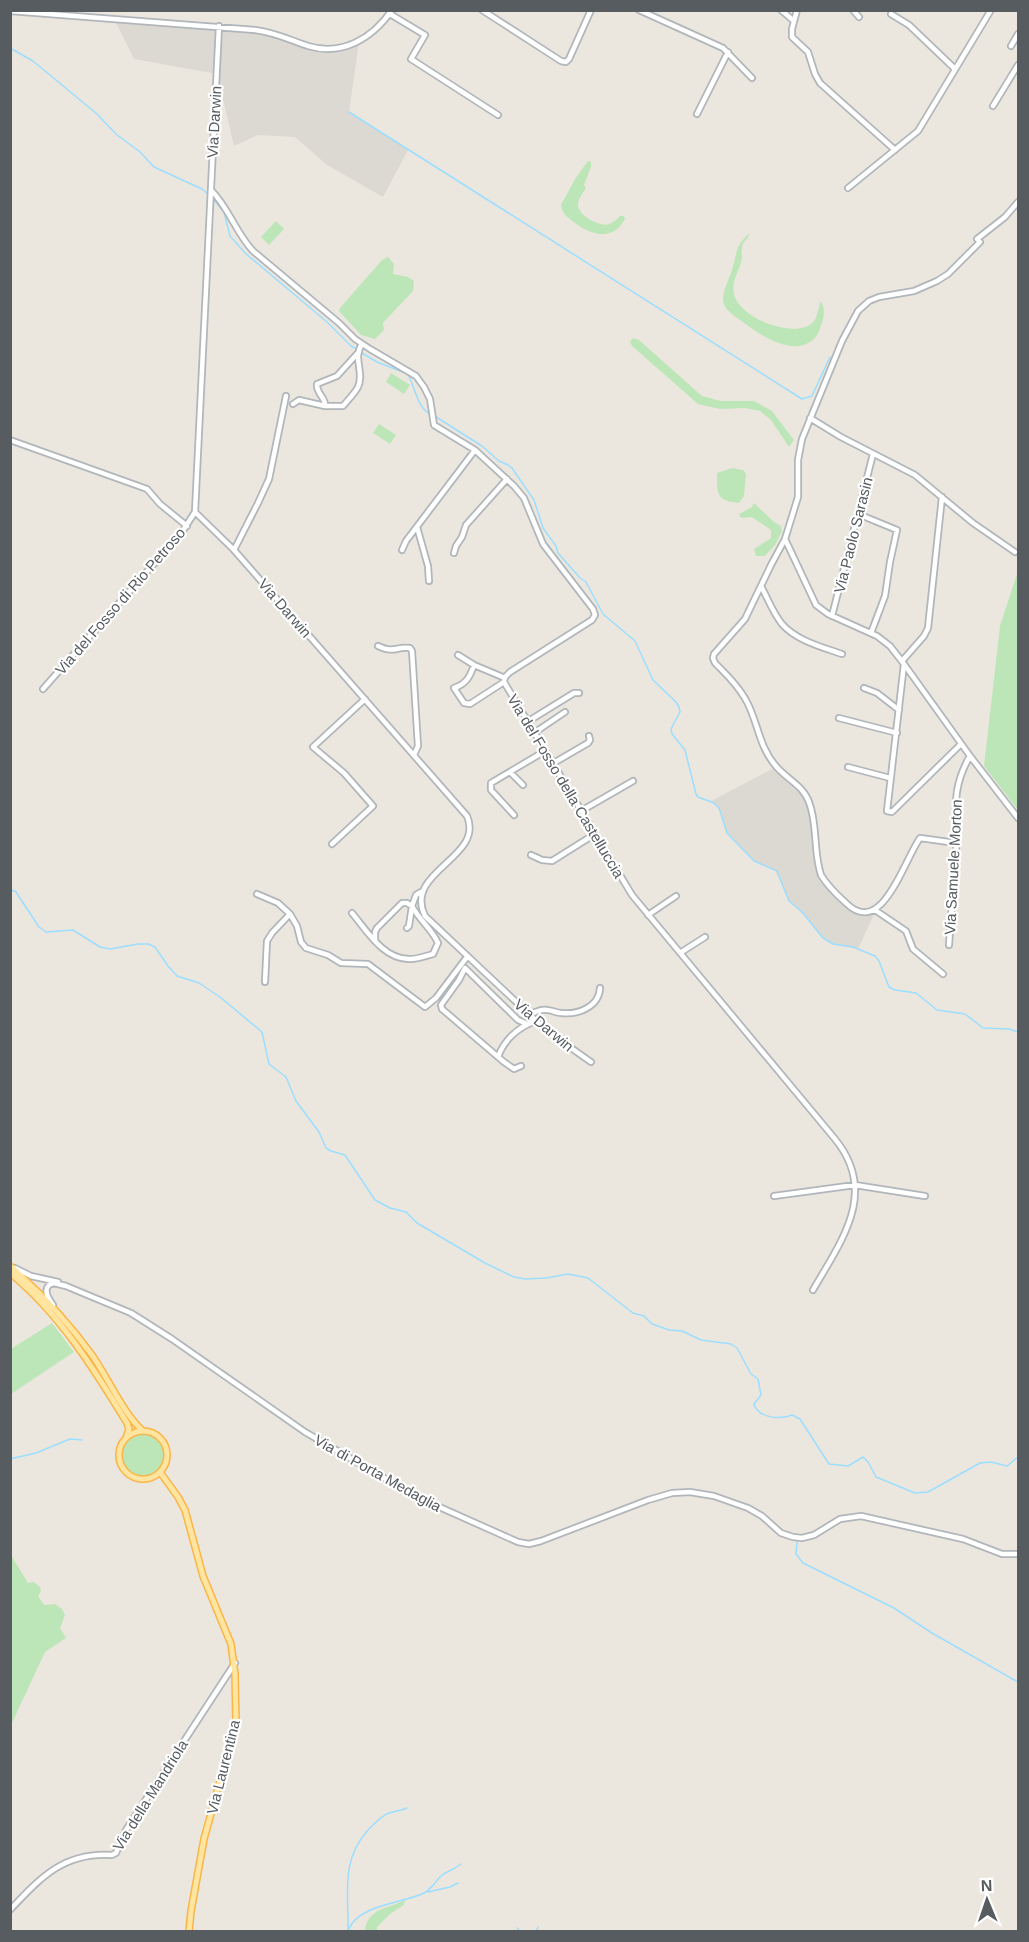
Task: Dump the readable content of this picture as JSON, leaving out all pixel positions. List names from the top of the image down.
{
  "streets": {
    "main road": ["Via Laurentina"],
    "street": [
      "Via Darwin",
      "Via Paolo Sarasin",
      "Via del Fosso di Rio Petroso",
      "Via del Fosso della Castelluccia",
      "Via Samuele Morton",
      "Via di Porta Medaglia",
      "Via della Mandriola"
    ]
  },
  "crossings": [
    ["Via Darwin", "Via del Fosso di Rio Petroso"],
    ["Via Darwin", "Via del Fosso della Castelluccia"],
    ["Via Laurentina", "Via della Mandriola"]
  ],
  "north": "top"
}
